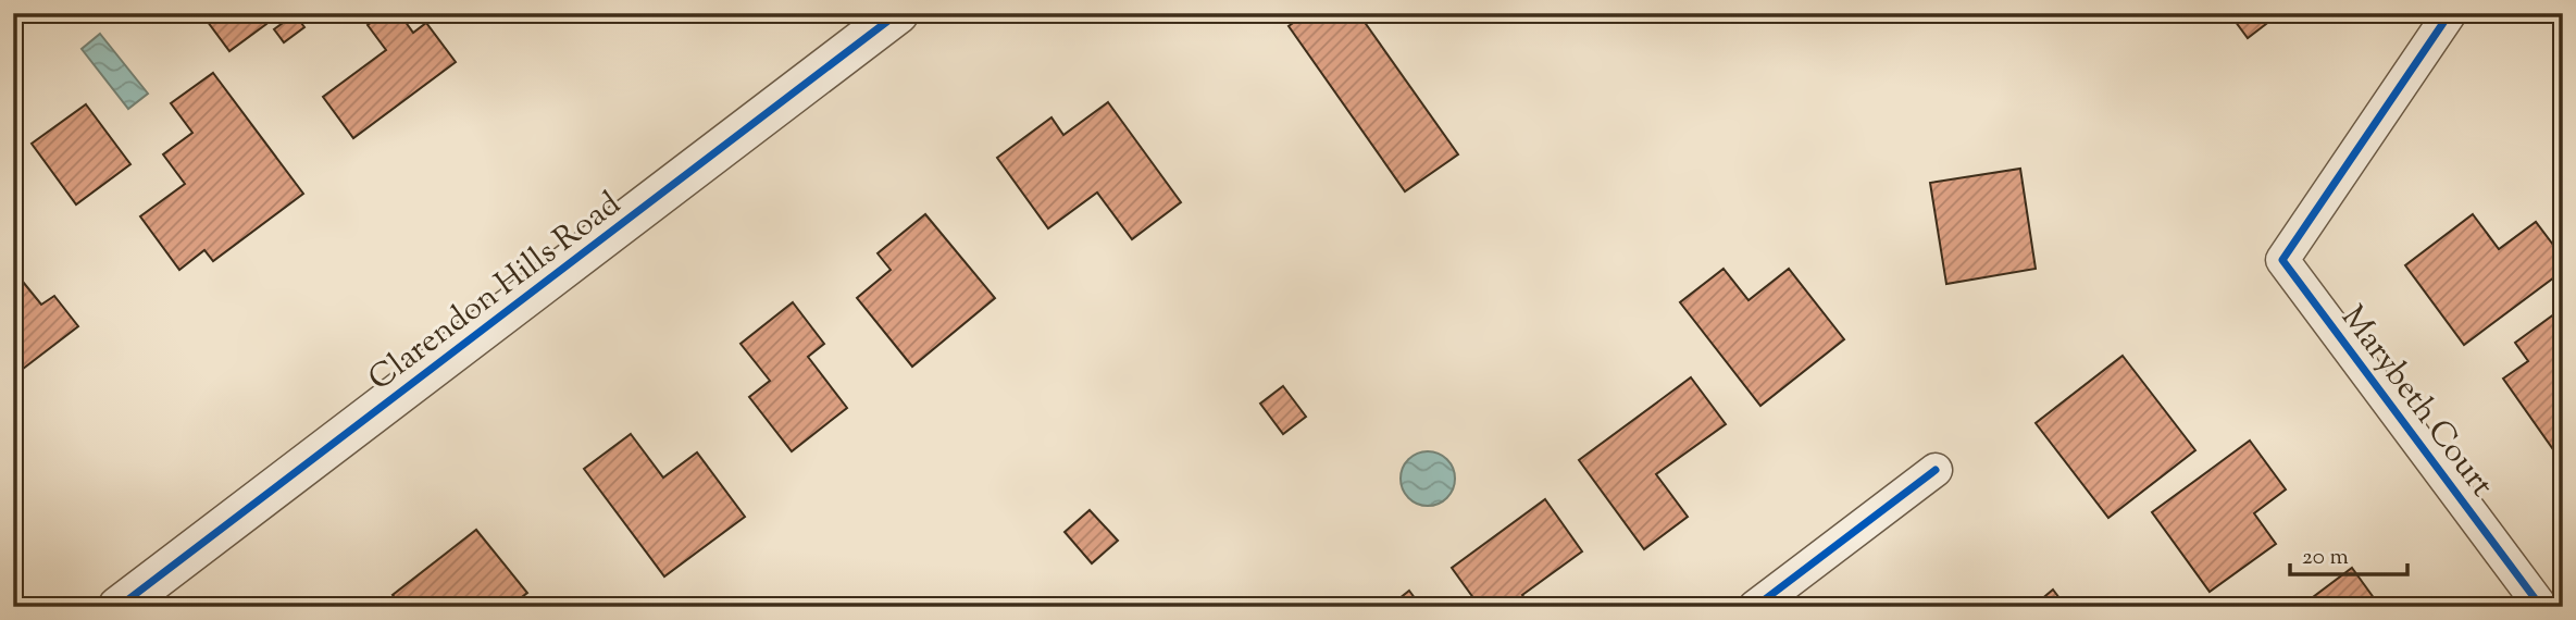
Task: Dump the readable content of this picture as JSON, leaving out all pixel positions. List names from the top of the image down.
{
  "streets": {
    "street": ["Clarendon Hills Road", "Marybeth Court"]
  },
  "scale_bar": "20 m"
}
